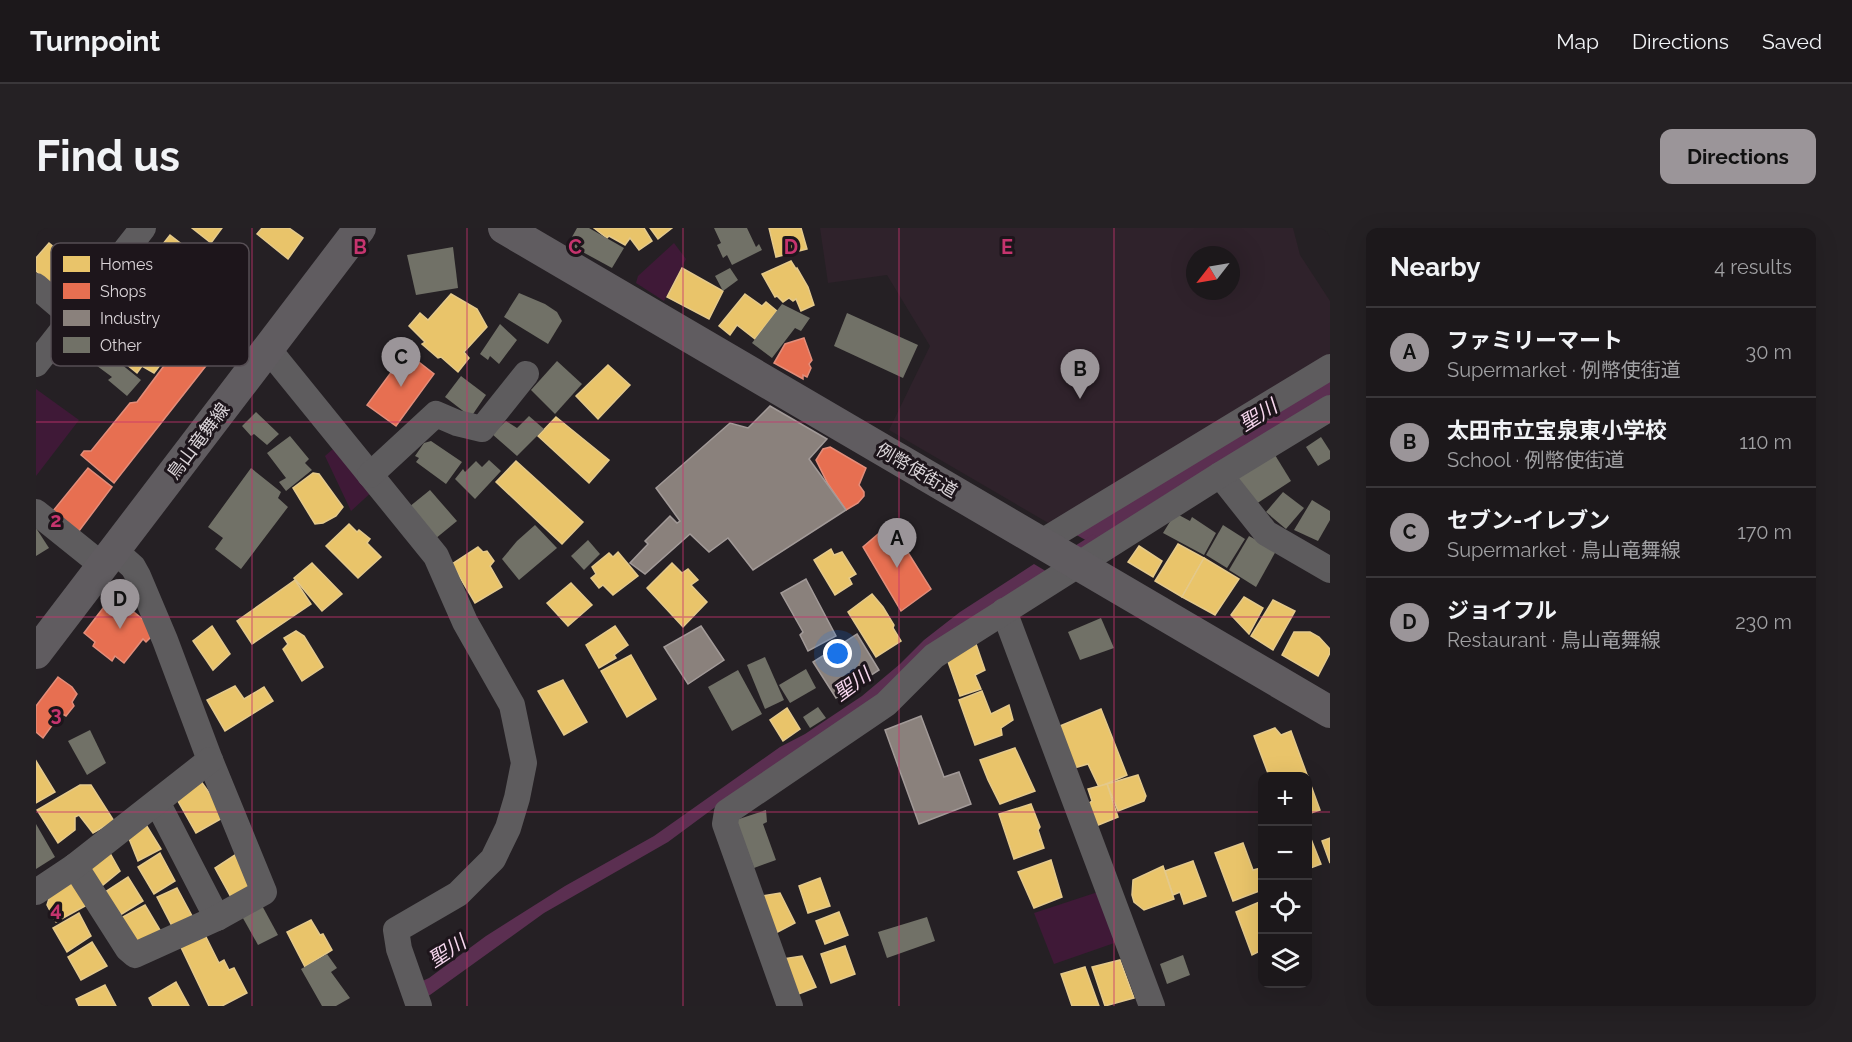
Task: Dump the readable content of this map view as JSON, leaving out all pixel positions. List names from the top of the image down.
{
  "streets": {
    "main road": ["鳥山竜舞線", "例幣使街道"]
  },
  "water": ["聖川"],
  "legend": [
    "Homes",
    "Shops",
    "Industry",
    "Other"
  ],
  "north": "bottom left",
  "page": {
    "header": "Turnpoint",
    "nav": ["Map", "Directions", "Saved"],
    "buttons": "Directions",
    "title": "Find us",
    "heading": ["Nearby", "4 results"],
    "list": [
      {
        "mark": "A",
        "name": "ファミリーマート",
        "note": "Supermarket · 例幣使街道",
        "value": "30 m"
      },
      {
        "mark": "B",
        "name": "太田市立宝泉東小学校",
        "note": "School · 例幣使街道",
        "value": "110 m"
      },
      {
        "mark": "C",
        "name": "セブン-イレブン",
        "note": "Supermarket · 鳥山竜舞線",
        "value": "170 m"
      },
      {
        "mark": "D",
        "name": "ジョイフル",
        "note": "Restaurant · 鳥山竜舞線",
        "value": "230 m"
      }
    ],
    "pins": [
      "C",
      "B",
      "A",
      "D"
    ],
    "map_buttons": ["+", "−"]
  },
  "grid": {
    "columns": [
      "B",
      "C",
      "D",
      "E"
    ],
    "rows": ["2", "3", "4"]
  }
}
